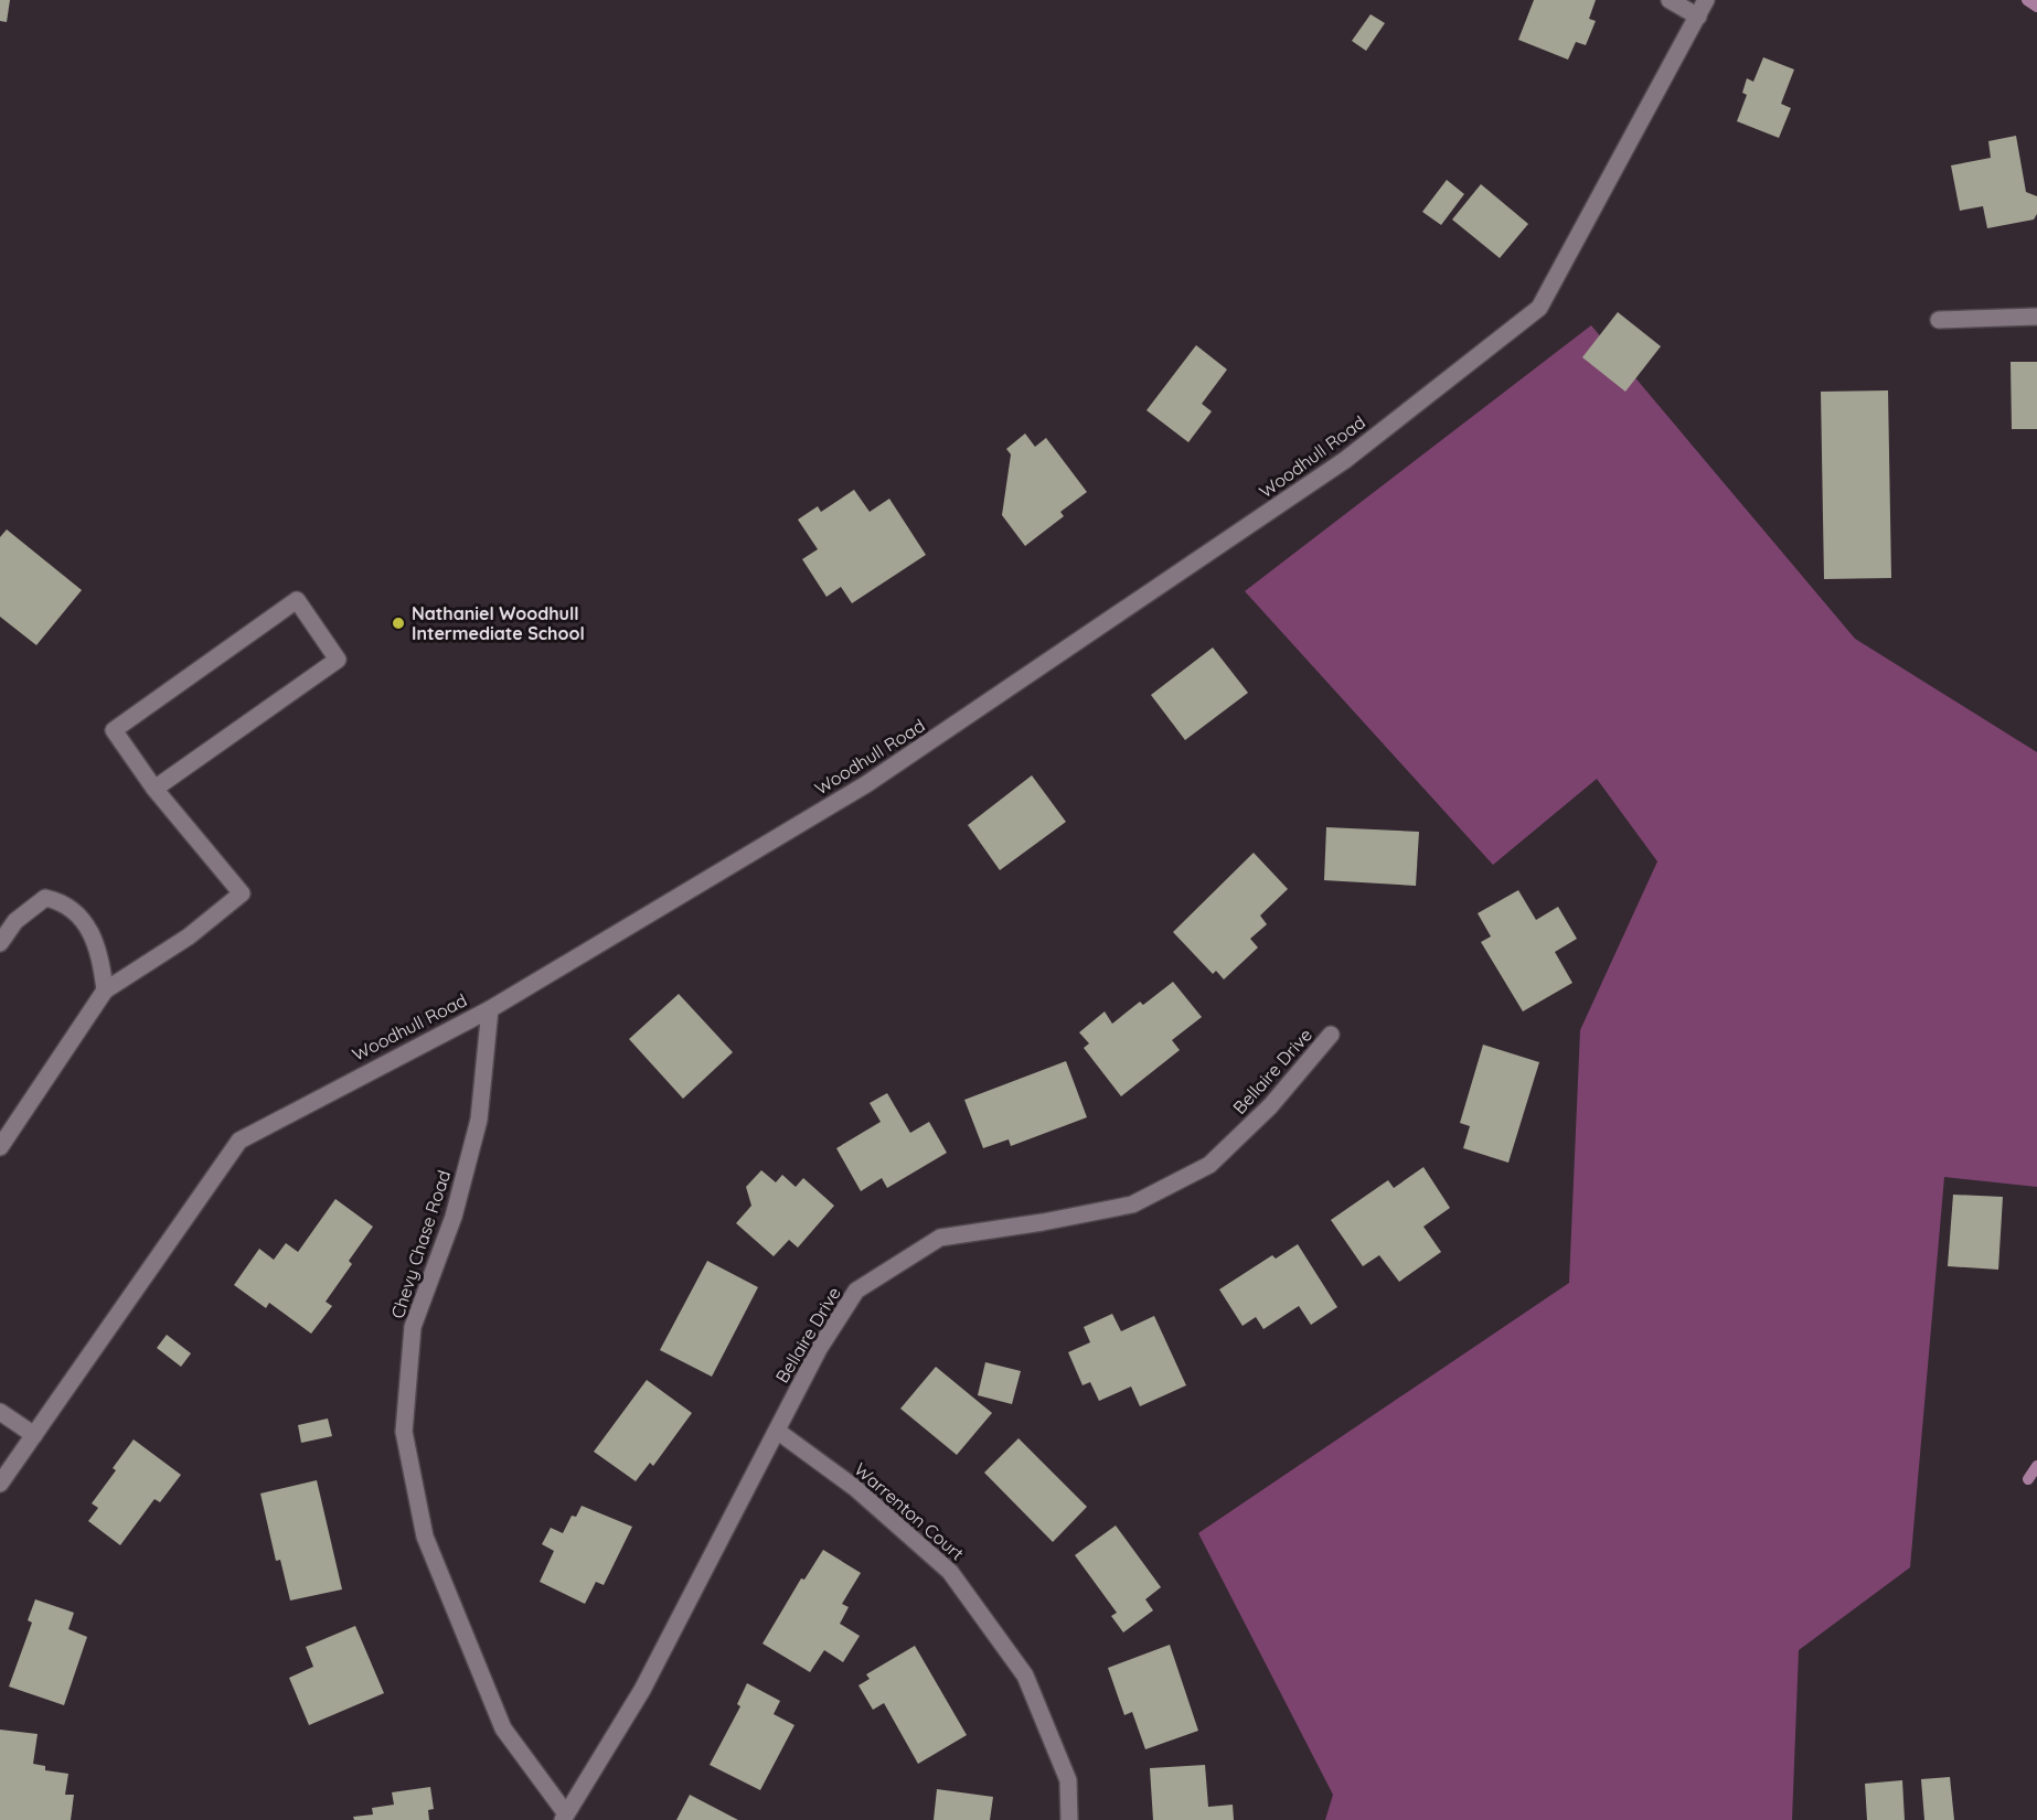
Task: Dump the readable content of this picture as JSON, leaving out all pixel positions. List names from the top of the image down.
{
  "streets": {
    "street": [
      "Woodhull Road",
      "Bellaire Drive",
      "Chevy Chase Road",
      "Warrenton Court"
    ]
  },
  "crossings": [
    ["Woodhull Road", "Chevy Chase Road"],
    ["Bellaire Drive", "Chevy Chase Road"],
    ["Bellaire Drive", "Warrenton Court"]
  ],
  "places": ["Nathaniel Woodhull Intermediate School"]
}
